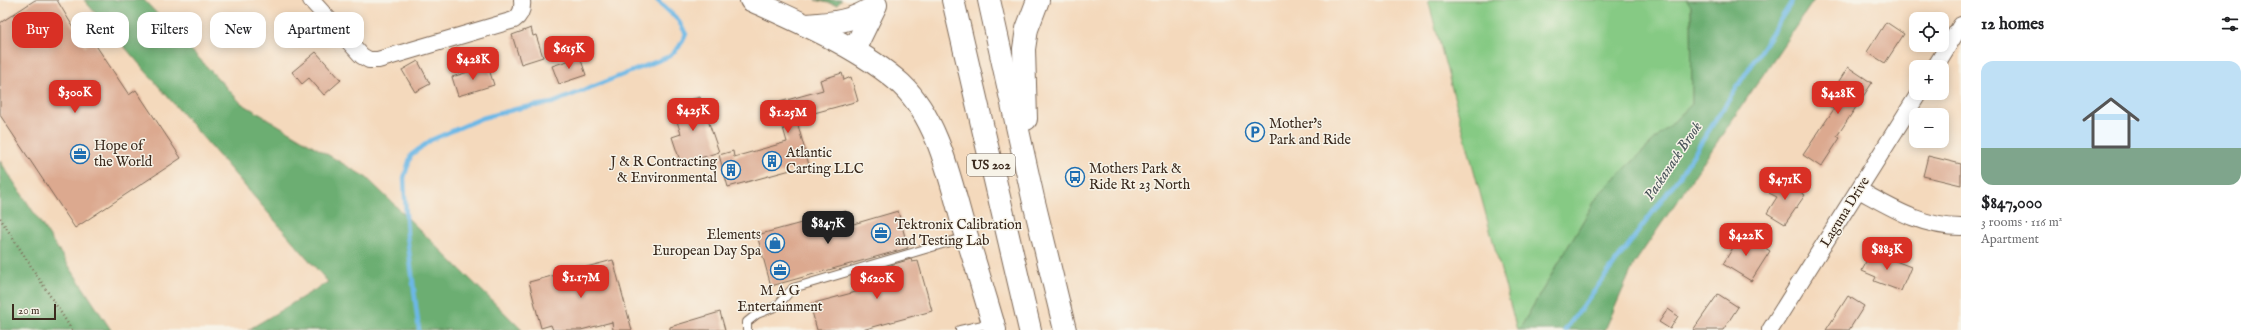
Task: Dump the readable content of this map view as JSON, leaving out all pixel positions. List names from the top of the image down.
{
  "streets": {
    "main road": ["US 202"],
    "street": ["Laguna Drive"]
  },
  "water": ["Packanack Brook"],
  "places": {
    "parking": ["Mother's Park and Ride"],
    "office": ["Hope of the World", "Tektronix Calibration and Testing Lab", "M A G Entertainment"],
    "building": ["Atlantic Carting LLC", "J & R Contracting & Environmental"],
    "bus stop": ["Mothers Park & Ride Rt 23 North"],
    "shop": ["Elements European Day Spa"]
  },
  "scale_bar": "20 m",
  "page": {
    "heading": "12 homes",
    "map_buttons": ["+", "−"],
    "chip": [
      "Buy",
      "Rent",
      "Filters",
      "New",
      "Apartment"
    ],
    "price": [
      "$615K",
      "$428K",
      "$300K",
      "$428K",
      "$425K",
      "$1.25M",
      "$471K",
      "$847K",
      "$422K",
      "$883K",
      "$1.17M",
      "$620K"
    ],
    "list": [
      {
        "name": "$847,000",
        "note": "3 rooms · 116 m² · Apartment"
      }
    ],
    "scale": "20 m"
  }
}
